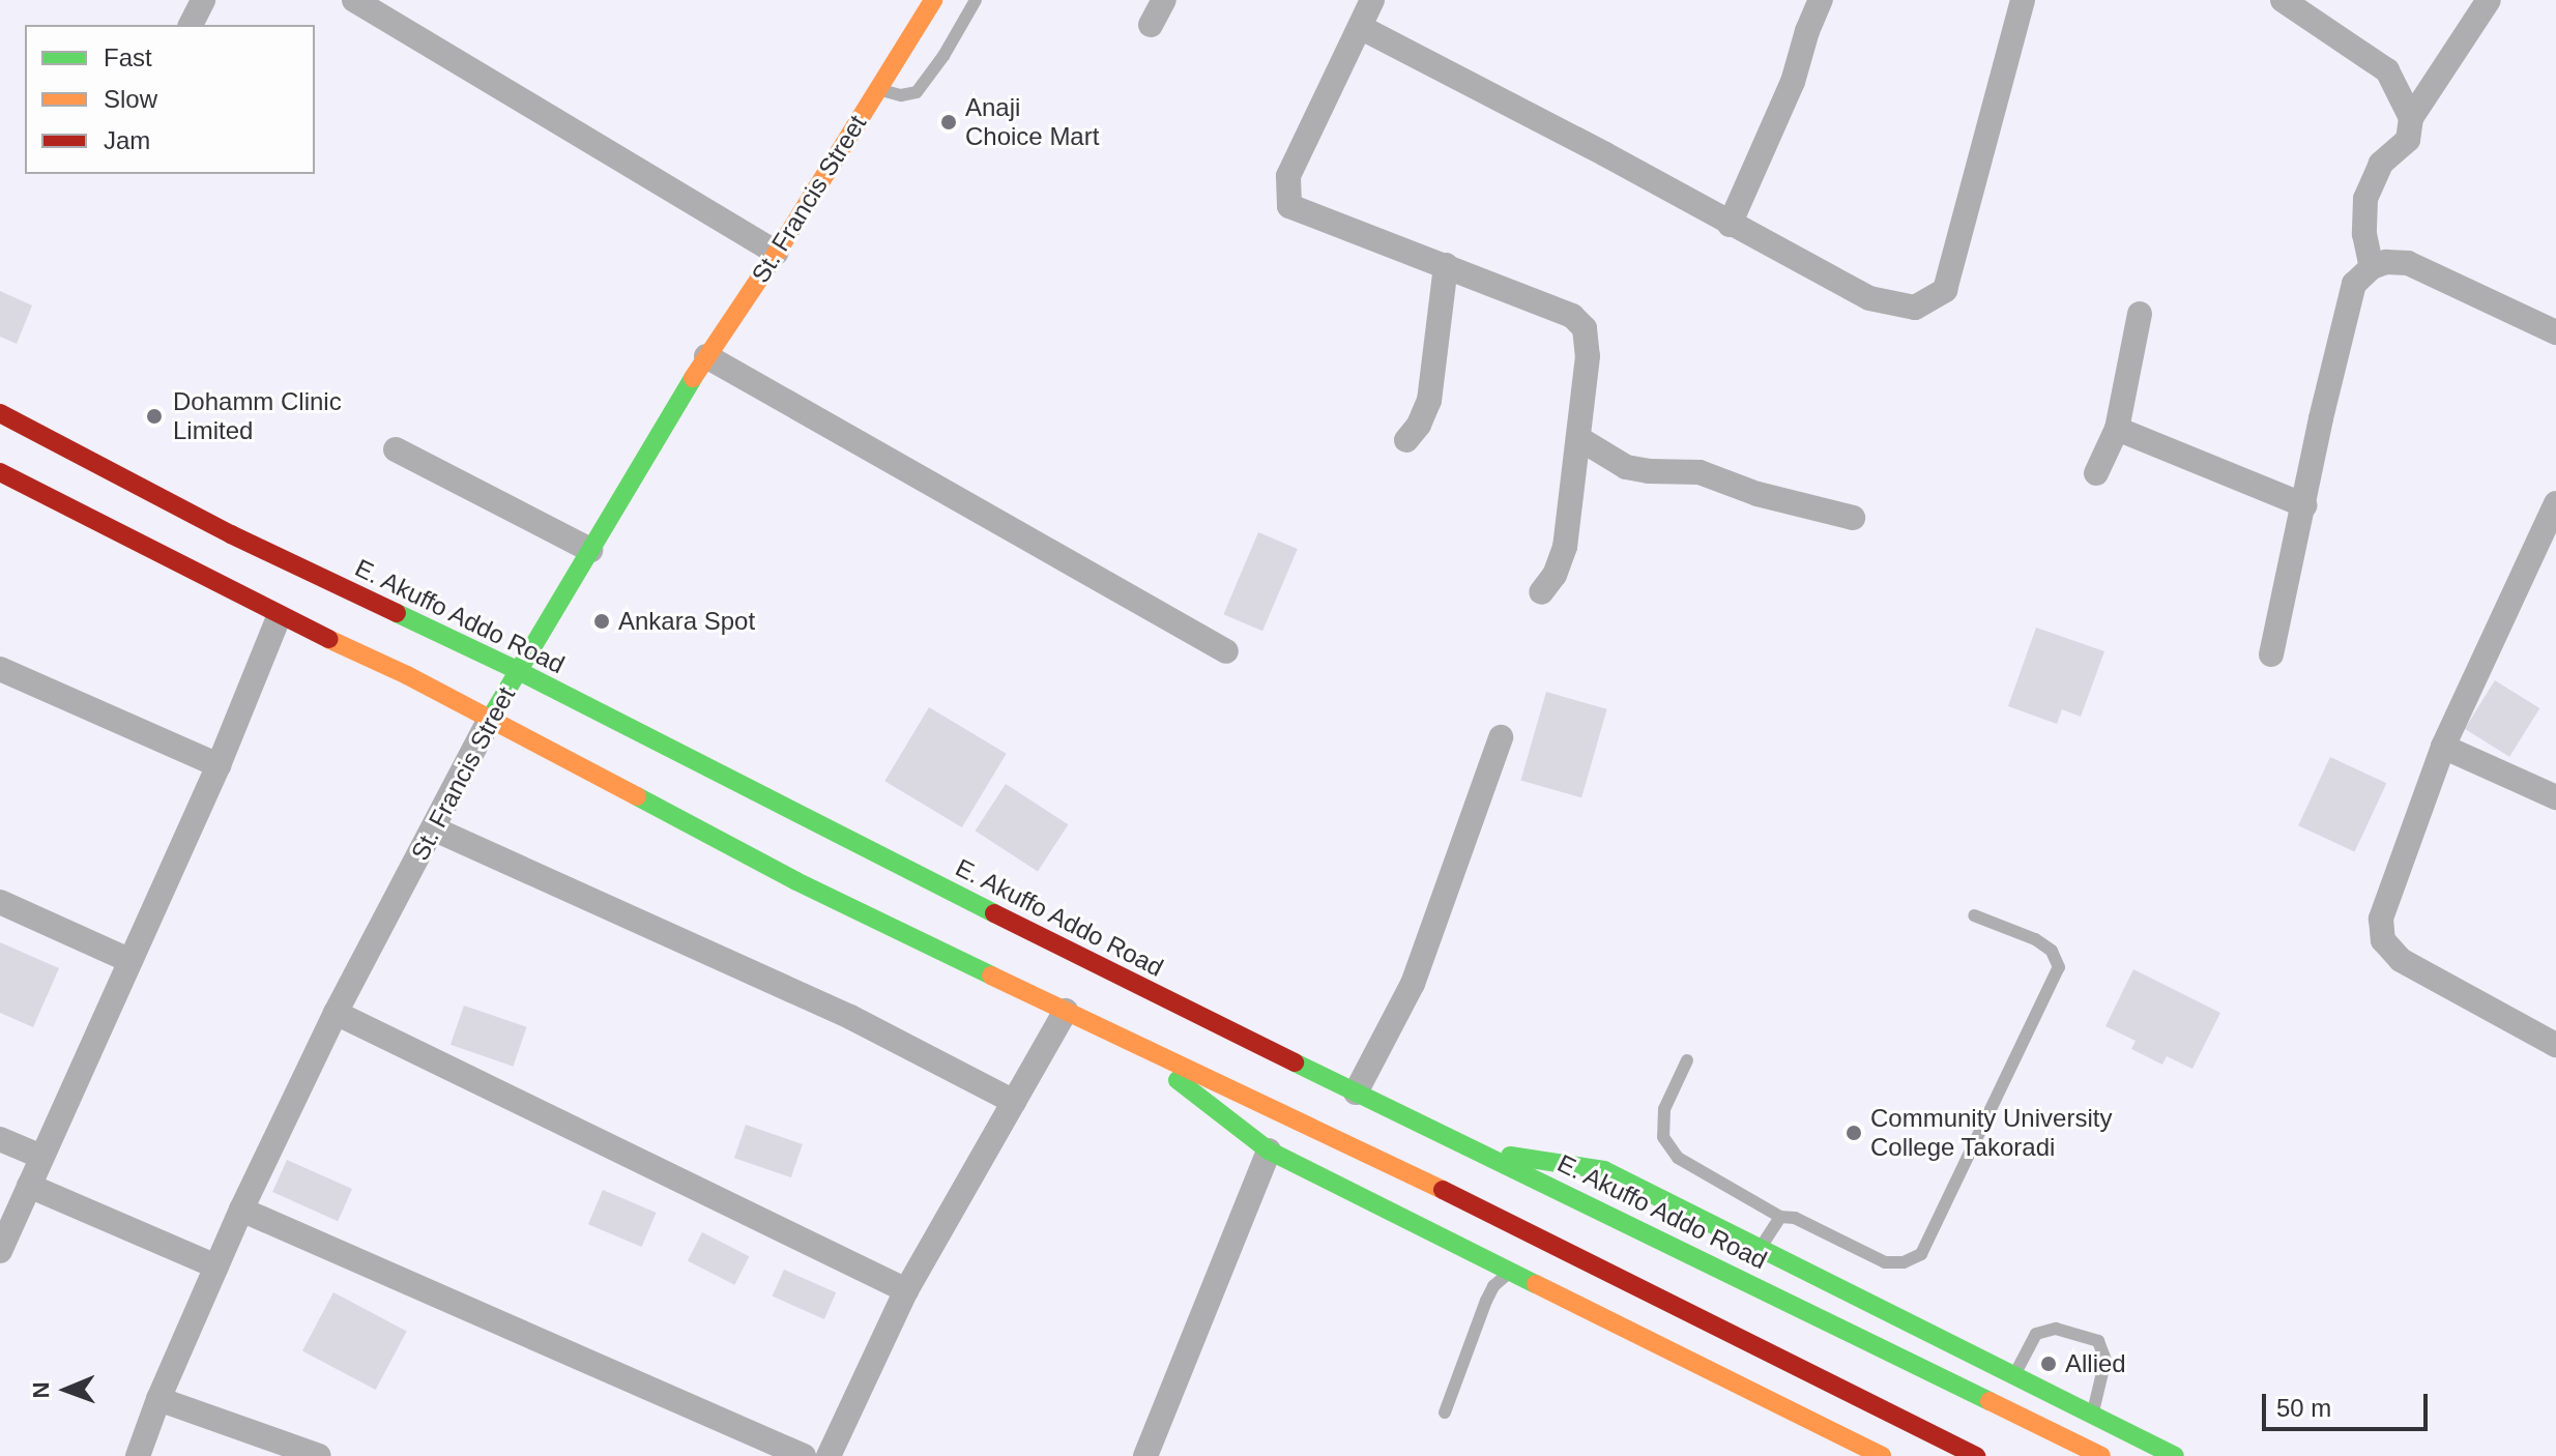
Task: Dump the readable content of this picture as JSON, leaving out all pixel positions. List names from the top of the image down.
{
  "streets": {
    "main road": ["St. Francis Street", "E. Akuffo Addo Road"]
  },
  "crossings": [
    ["St. Francis Street", "E. Akuffo Addo Road"]
  ],
  "places": [
    "Anaji Choice Mart",
    "Dohamm Clinic Limited",
    "Ankara Spot",
    "Community University College Takoradi",
    "Allied"
  ],
  "legend": ["Fast", "Slow", "Jam"],
  "scale_bar": "50 m",
  "north": "left"
}
